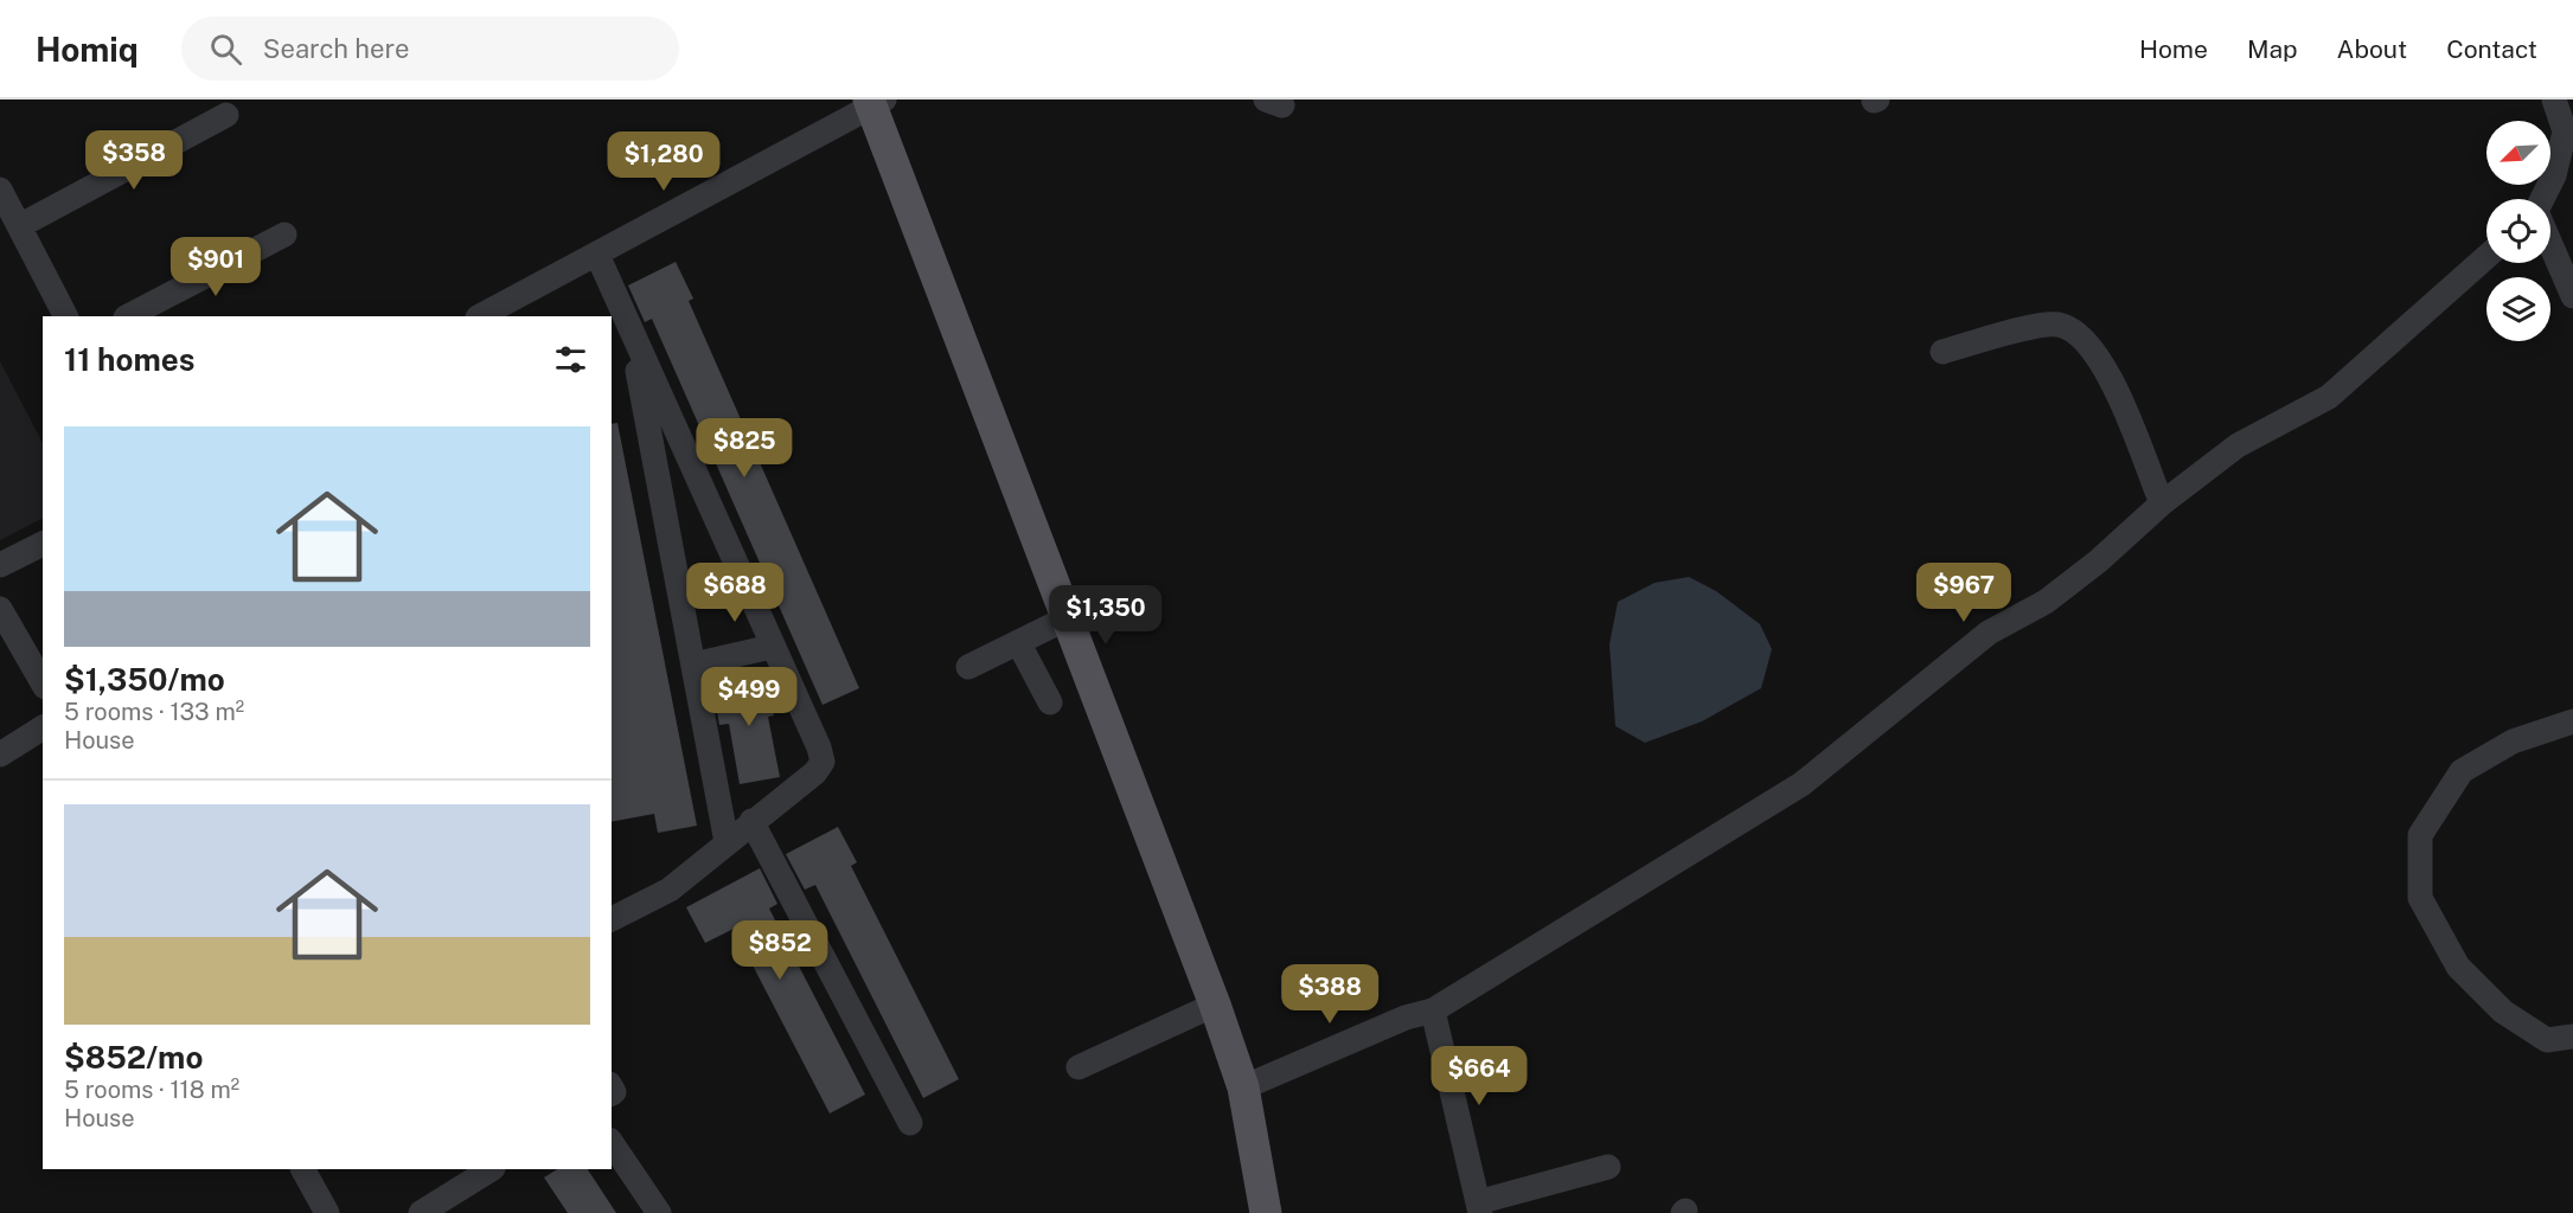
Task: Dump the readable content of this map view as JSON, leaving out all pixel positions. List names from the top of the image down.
{
  "north": "bottom left",
  "page": {
    "header": "Homiq",
    "search": "Search here",
    "nav": [
      "Home",
      "Map",
      "About",
      "Contact"
    ],
    "price": [
      "$358",
      "$1,280",
      "$901",
      "$825",
      "$688",
      "$967",
      "$1,350",
      "$499",
      "$852",
      "$388",
      "$664"
    ],
    "heading": "11 homes",
    "list": [
      {
        "name": "$1,350/mo",
        "note": "5 rooms · 133 m² · House"
      },
      {
        "name": "$852/mo",
        "note": "5 rooms · 118 m² · House"
      }
    ]
  }
}
